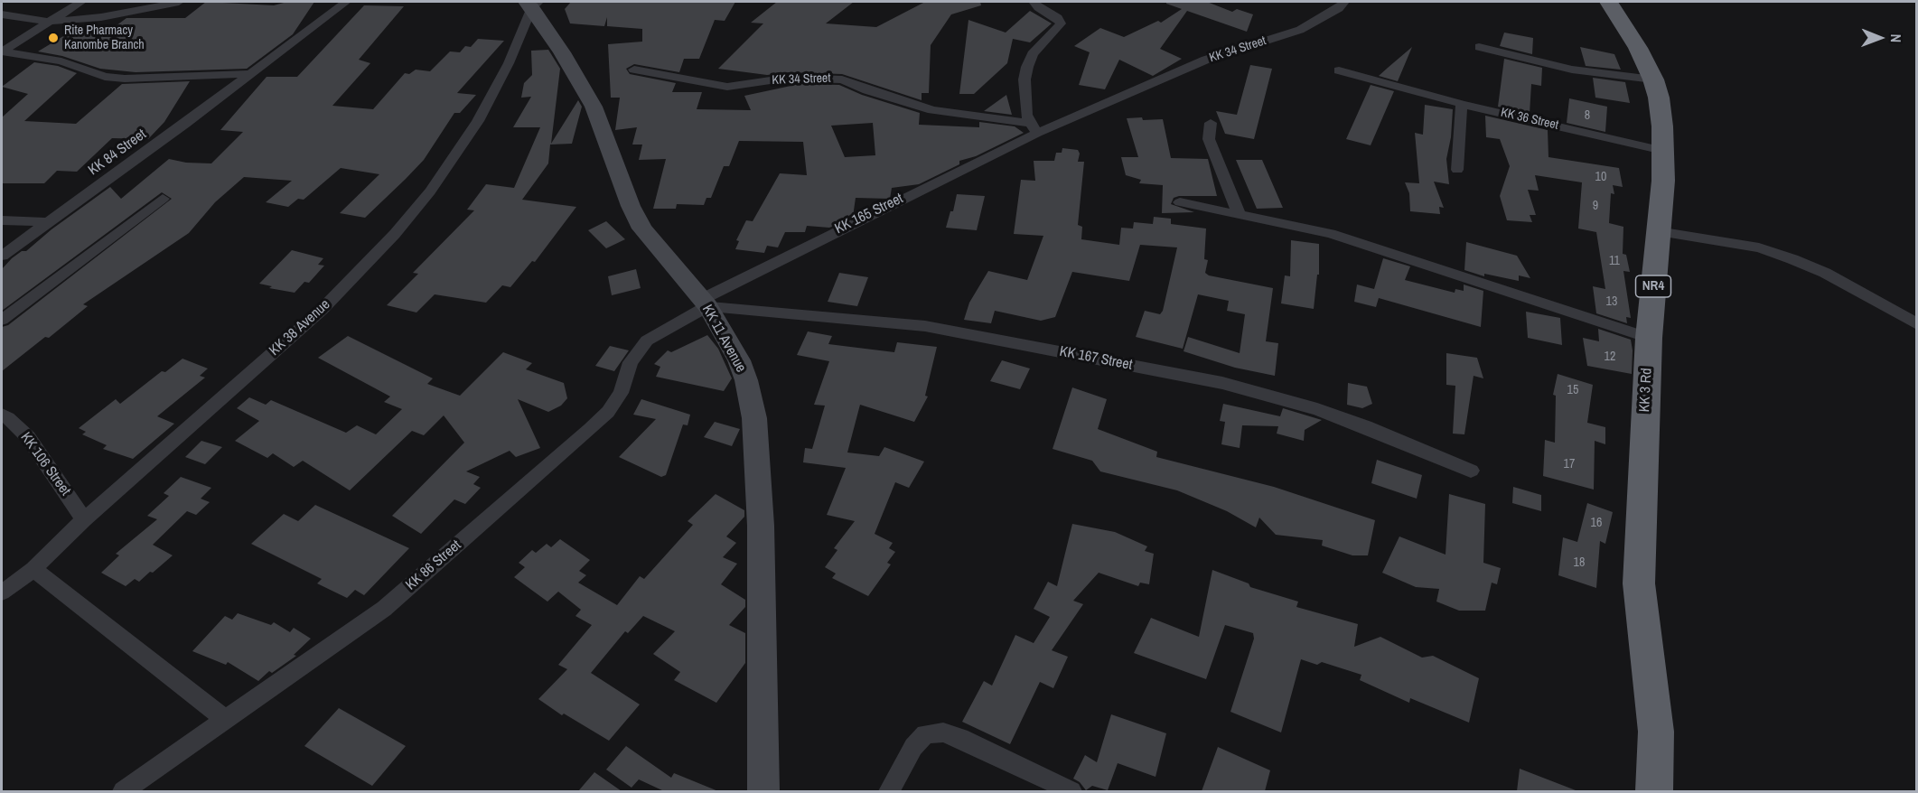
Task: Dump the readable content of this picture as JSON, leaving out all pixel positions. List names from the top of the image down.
{
  "streets": {
    "highway": ["NR4", "KK 3 Rd"],
    "main road": ["KK 11 Avenue"],
    "street": [
      "KK 34 Street",
      "KK 36 Street",
      "KK 84 Street",
      "KK 165 Street",
      "KK 38 Avenue",
      "KK 167 Street",
      "KK 106 Street",
      "KK 86 Street"
    ]
  },
  "crossings": [
    ["KK 34 Street", "KK 165 Street"],
    ["KK 36 Street", "KK 3 Rd"],
    ["KK 165 Street", "KK 11 Avenue"],
    ["KK 165 Street", "KK 167 Street"],
    ["KK 165 Street", "KK 86 Street"],
    ["KK 38 Avenue", "KK 11 Avenue"],
    ["KK 38 Avenue", "KK 106 Street"],
    ["KK 11 Avenue", "KK 167 Street"],
    ["KK 11 Avenue", "KK 86 Street"],
    ["KK 167 Street", "KK 86 Street"]
  ],
  "places": ["Rite Pharmacy Kanombe Branch"],
  "house_numbers": [
    "8",
    "10",
    "9",
    "11",
    "13",
    "12",
    "15",
    "17",
    "16",
    "18"
  ],
  "north": "right"
}
